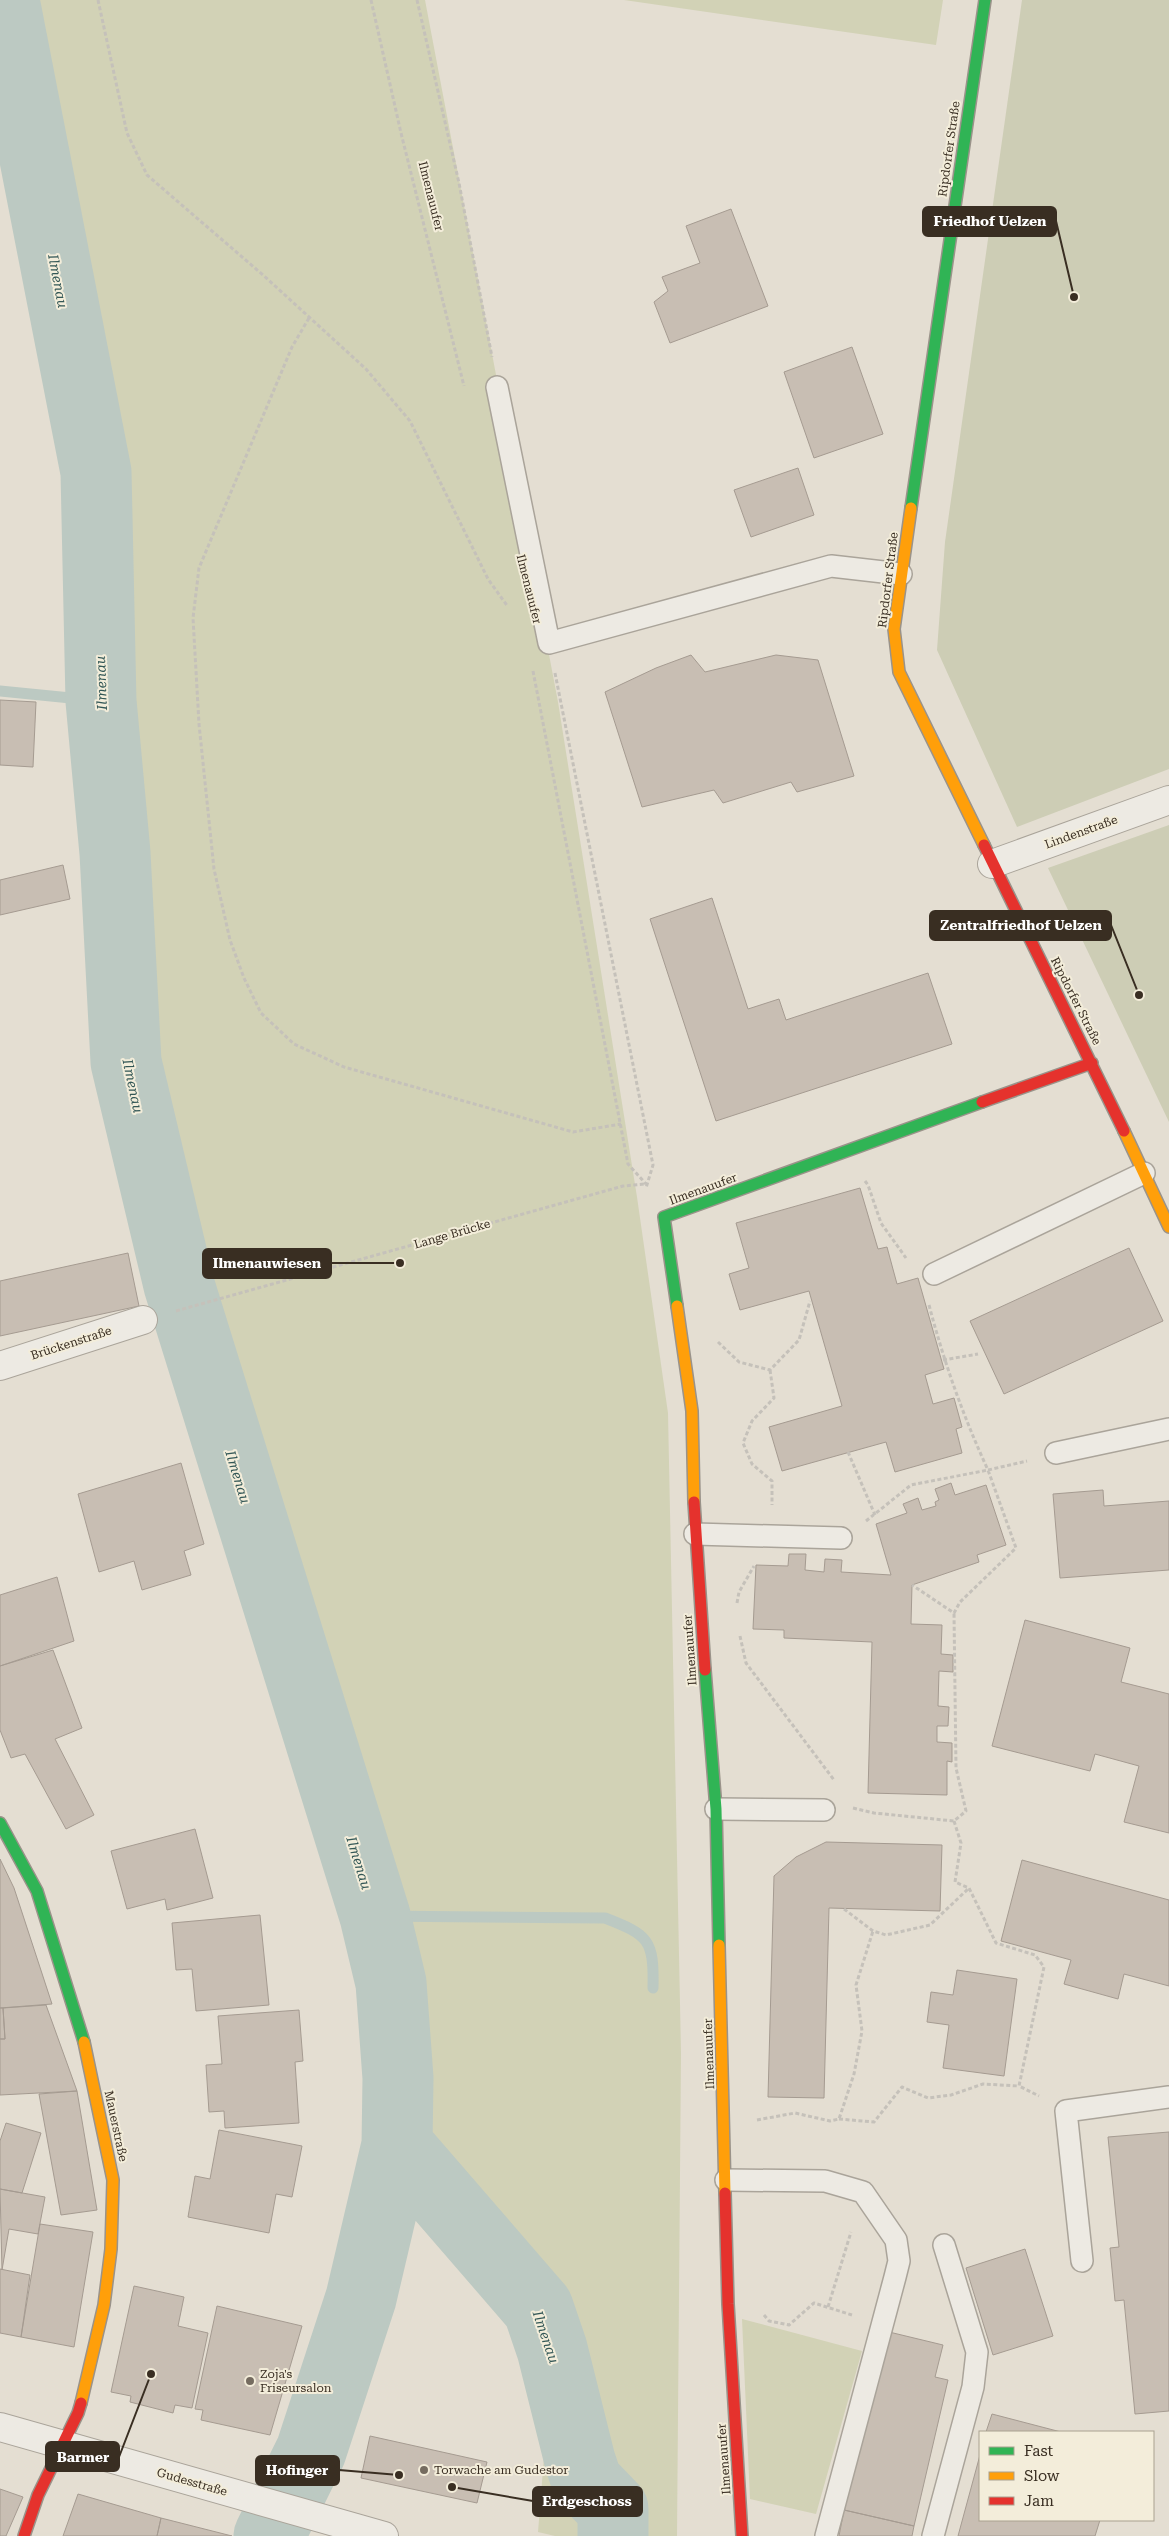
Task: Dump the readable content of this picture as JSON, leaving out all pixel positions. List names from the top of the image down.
{
  "streets": {
    "street": [
      "Ripdorfer Straße",
      "Ilmenauufer",
      "Lindenstraße",
      "Brückenstraße",
      "Mauerstraße",
      "Gudesstraße"
    ],
    "path": ["Lange Brücke"]
  },
  "crossings": [
    ["Ripdorfer Straße", "Ilmenauufer"],
    ["Ripdorfer Straße", "Lindenstraße"],
    ["Lange Brücke", "Brückenstraße"],
    ["Mauerstraße", "Gudesstraße"]
  ],
  "water": ["Ilmenau"],
  "places": [
    "Friedhof Uelzen",
    "Zentralfriedhof Uelzen",
    "Ilmenauwiesen",
    "Barmer",
    "Zoja's Friseursalon",
    "Torwache am Gudestor",
    "Hofinger",
    "Erdgeschoss"
  ],
  "legend": ["Fast", "Slow", "Jam"]
}
